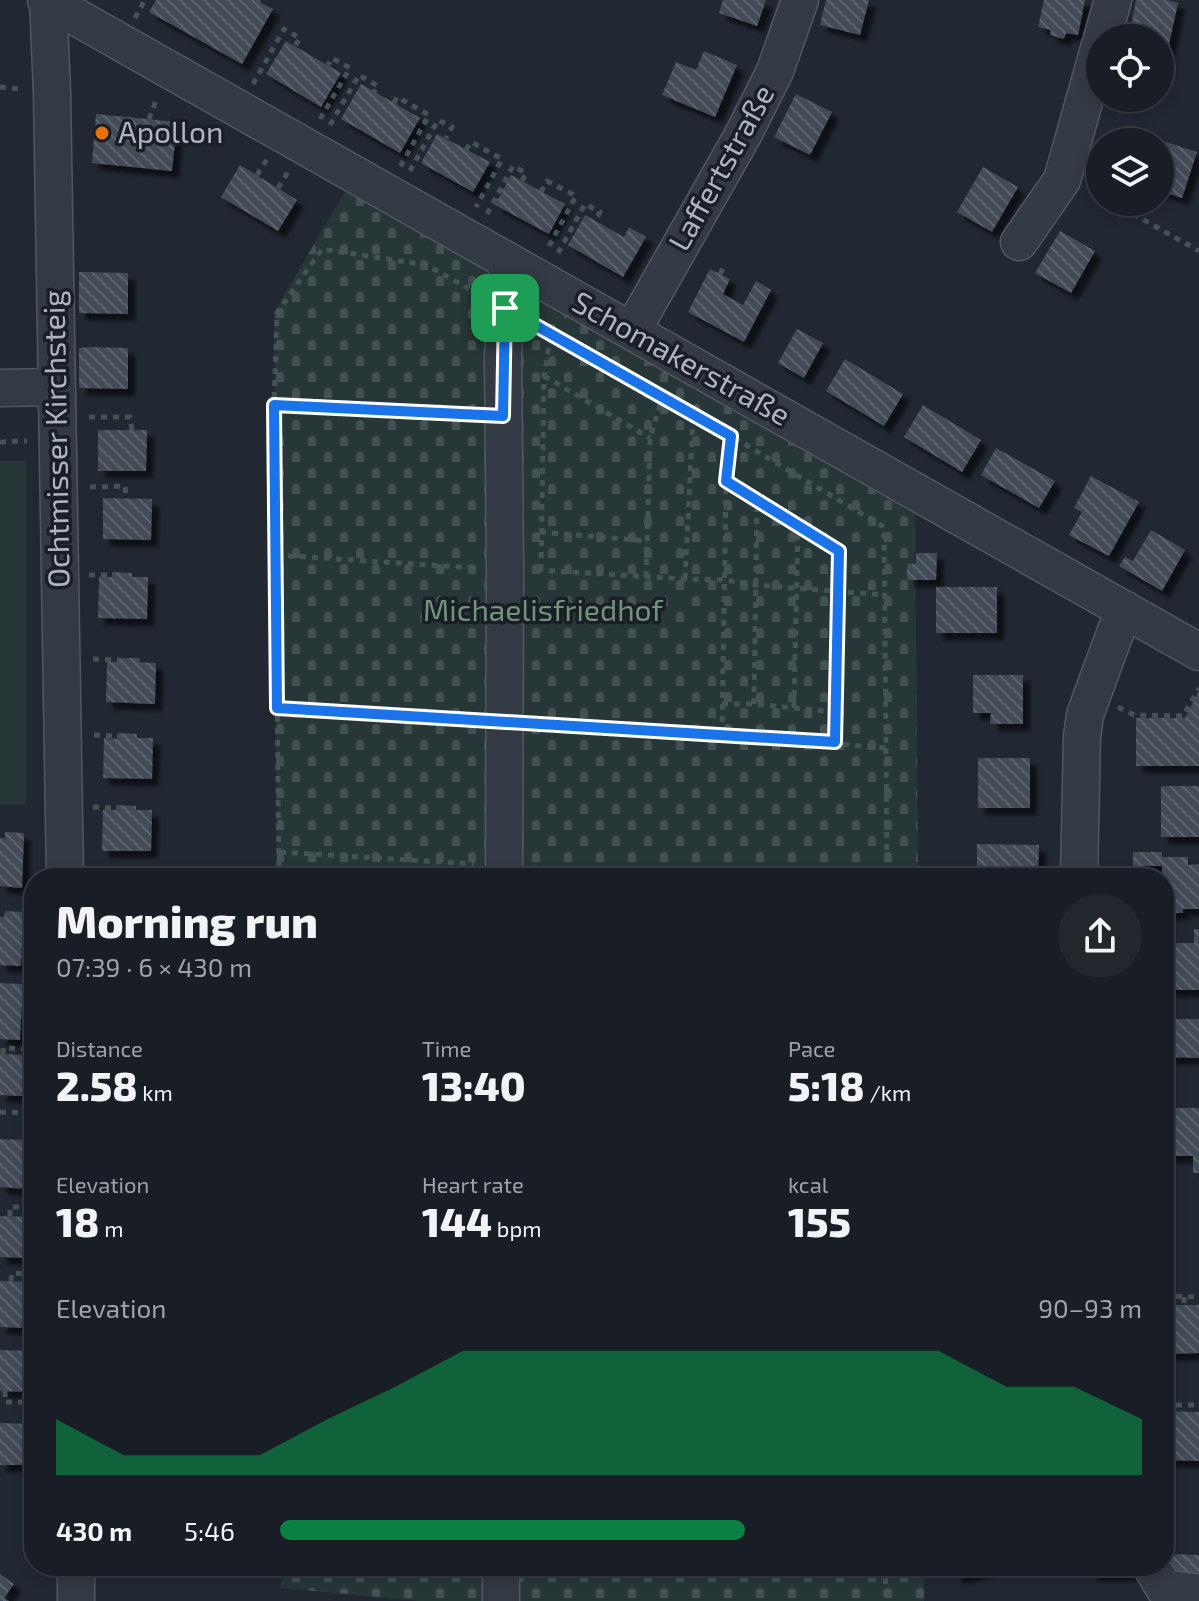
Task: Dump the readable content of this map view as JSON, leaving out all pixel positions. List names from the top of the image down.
{
  "streets": {
    "street": ["Laffertstraße", "Schomakerstraße", "Ochtmisser Kirchsteig"]
  },
  "crossings": [
    ["Laffertstraße", "Schomakerstraße"],
    ["Schomakerstraße", "Ochtmisser Kirchsteig"]
  ],
  "parks": ["Michaelisfriedhof"],
  "places": ["Apollon"],
  "page": {
    "heading": ["Morning run", "07:39 · 6 × 430 m"],
    "stats": [
      ["Distance", "2.58 km"],
      ["Time", "13:40"],
      ["Pace", "5:18 /km"],
      ["Elevation", "18 m"],
      ["Heart rate", "144 bpm"],
      ["kcal", "155"]
    ],
    "chart": ["Elevation", "90–93 m"],
    "list": [
      {
        "name": "430 m",
        "note": "5:46"
      }
    ]
  }
}
